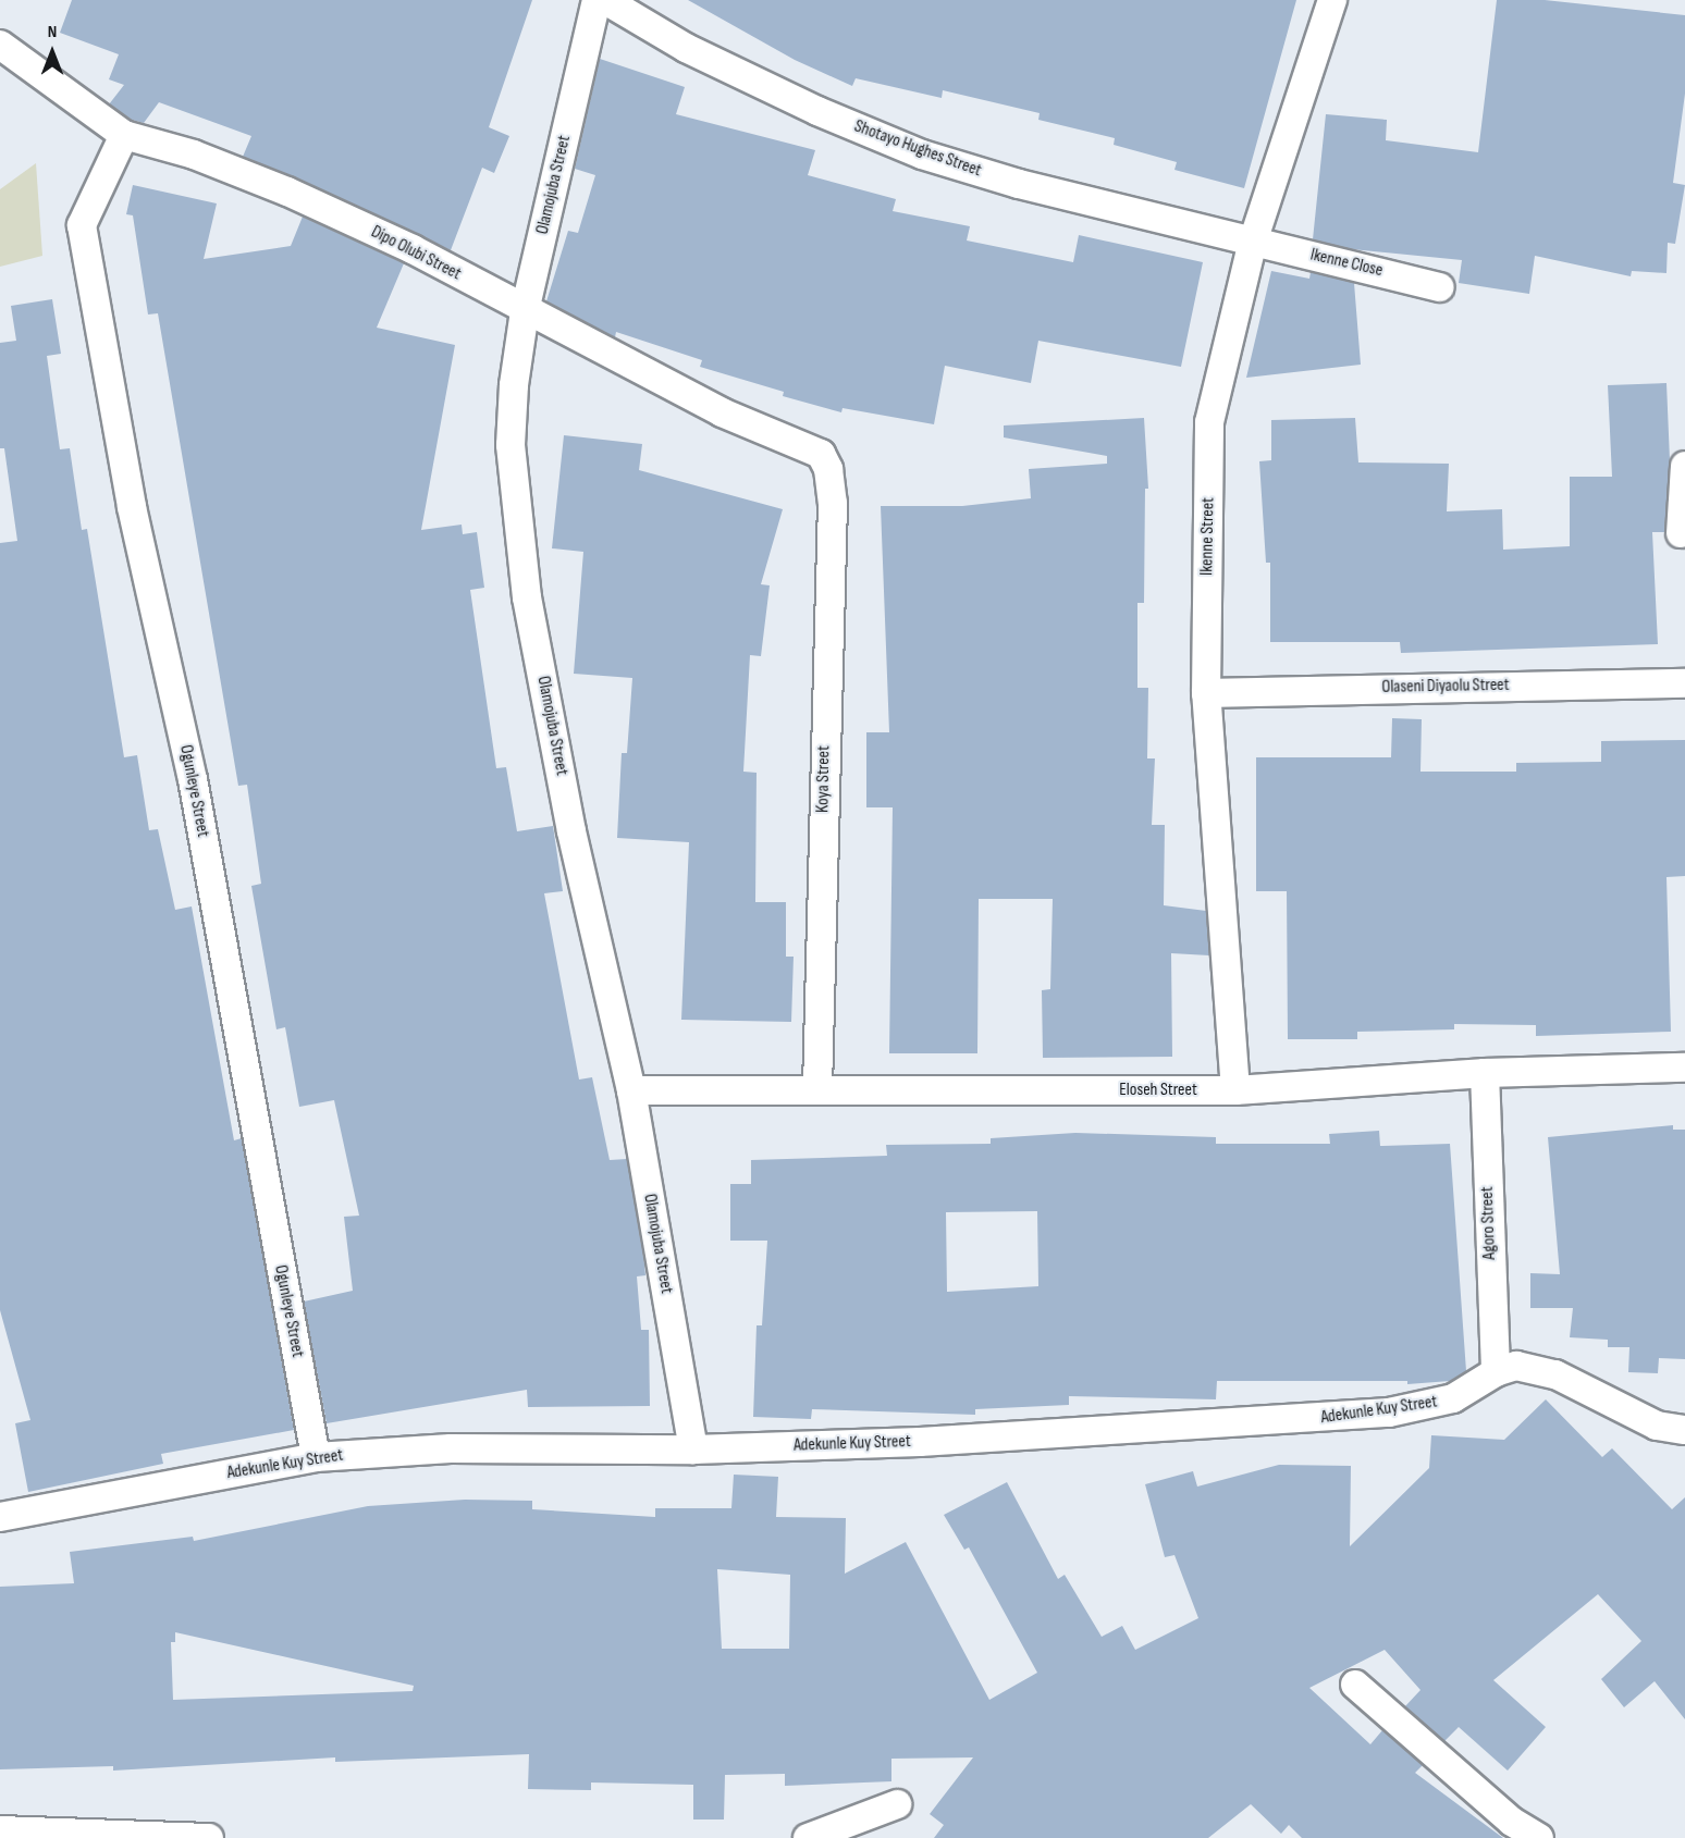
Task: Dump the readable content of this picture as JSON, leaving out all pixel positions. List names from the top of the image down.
{
  "streets": {
    "street": [
      "Shotayo Hughes Street",
      "Olamojuba Street",
      "Dipo Olubi Street",
      "Ikenne Close",
      "Ikenne Street",
      "Olaseni Diyaolu Street",
      "Koya Street",
      "Ogunleye Street",
      "Eloseh Street",
      "Agoro Street",
      "Adekunle Kuy Street"
    ]
  },
  "crossings": [
    ["Shotayo Hughes Street", "Ikenne Close"],
    ["Shotayo Hughes Street", "Ikenne Street"],
    ["Olamojuba Street", "Dipo Olubi Street"],
    ["Olamojuba Street", "Eloseh Street"],
    ["Olamojuba Street", "Adekunle Kuy Street"],
    ["Dipo Olubi Street", "Koya Street"],
    ["Dipo Olubi Street", "Ogunleye Street"],
    ["Ikenne Close", "Ikenne Street"],
    ["Ikenne Street", "Olaseni Diyaolu Street"],
    ["Ikenne Street", "Eloseh Street"],
    ["Koya Street", "Eloseh Street"],
    ["Ogunleye Street", "Adekunle Kuy Street"],
    ["Eloseh Street", "Agoro Street"],
    ["Agoro Street", "Adekunle Kuy Street"]
  ],
  "north": "top"
}
